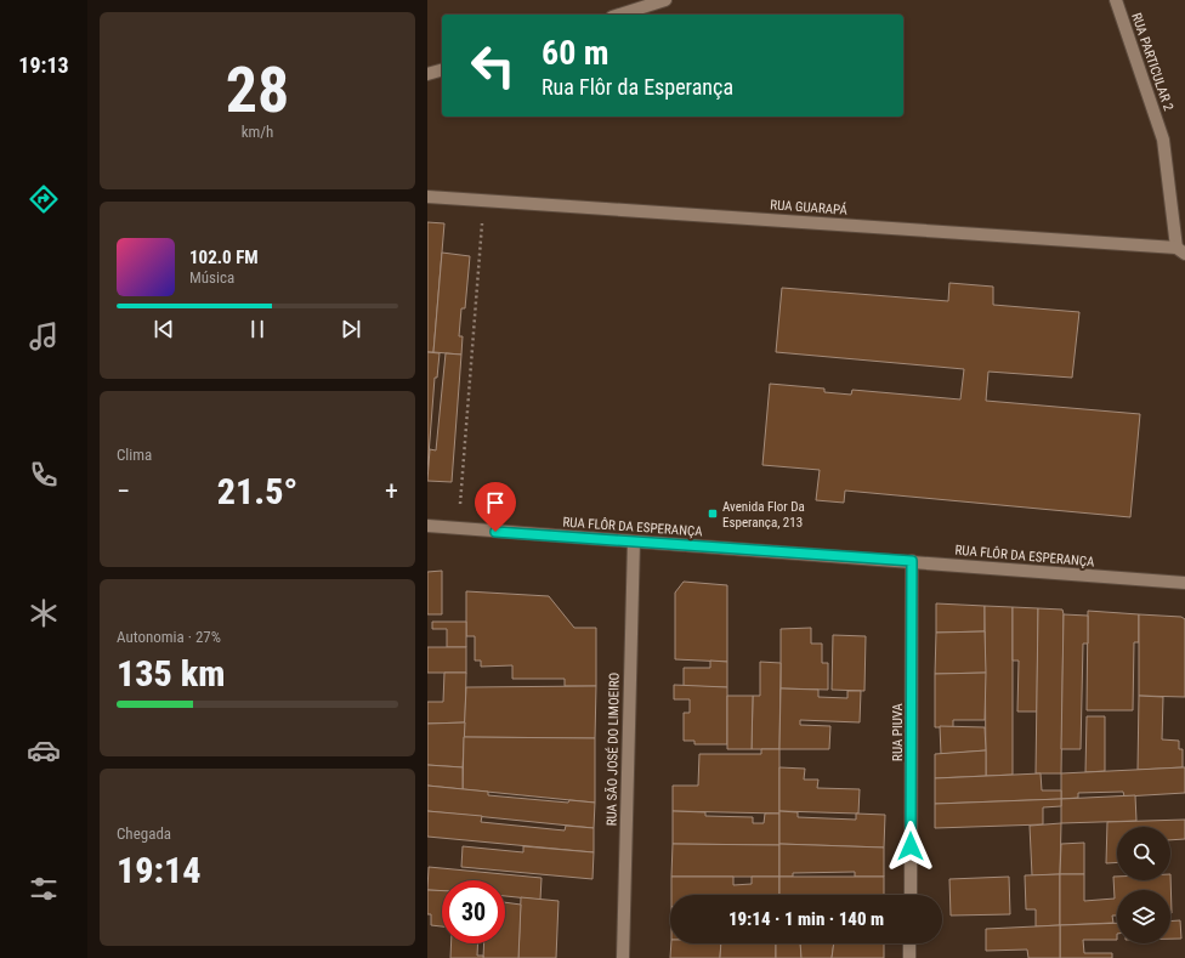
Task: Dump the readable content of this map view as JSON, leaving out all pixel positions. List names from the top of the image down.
{
  "streets": {
    "street": [
      "RUA PARTICULAR 2",
      "RUA GUARAPÁ",
      "RUA FLÔR DA ESPERANÇA",
      "RUA PIUVA",
      "RUA SÃO JOSÉ DO LIMOEIRO"
    ]
  },
  "crossings": [
    ["RUA PARTICULAR 2", "RUA GUARAPÁ"],
    ["RUA FLÔR DA ESPERANÇA", "RUA PIUVA"],
    ["RUA FLÔR DA ESPERANÇA", "RUA SÃO JOSÉ DO LIMOEIRO"]
  ],
  "places": {
    "transit": ["Avenida Flor Da Esperança, 213"]
  },
  "page": {
    "tabs": "19:13",
    "tile": [
      ["28", "km/h"],
      "Clima",
      ["Autonomia · 27%", "135 km"],
      ["Chegada", "19:14"]
    ],
    "turn": ["60 m", "Rua Flôr da Esperança"],
    "song": ["102.0 FM", "Música"],
    "heat": ["−", "21.5°", "+"],
    "limit": "30",
    "trip": "19:14 · 1 min · 140 m"
  }
}
